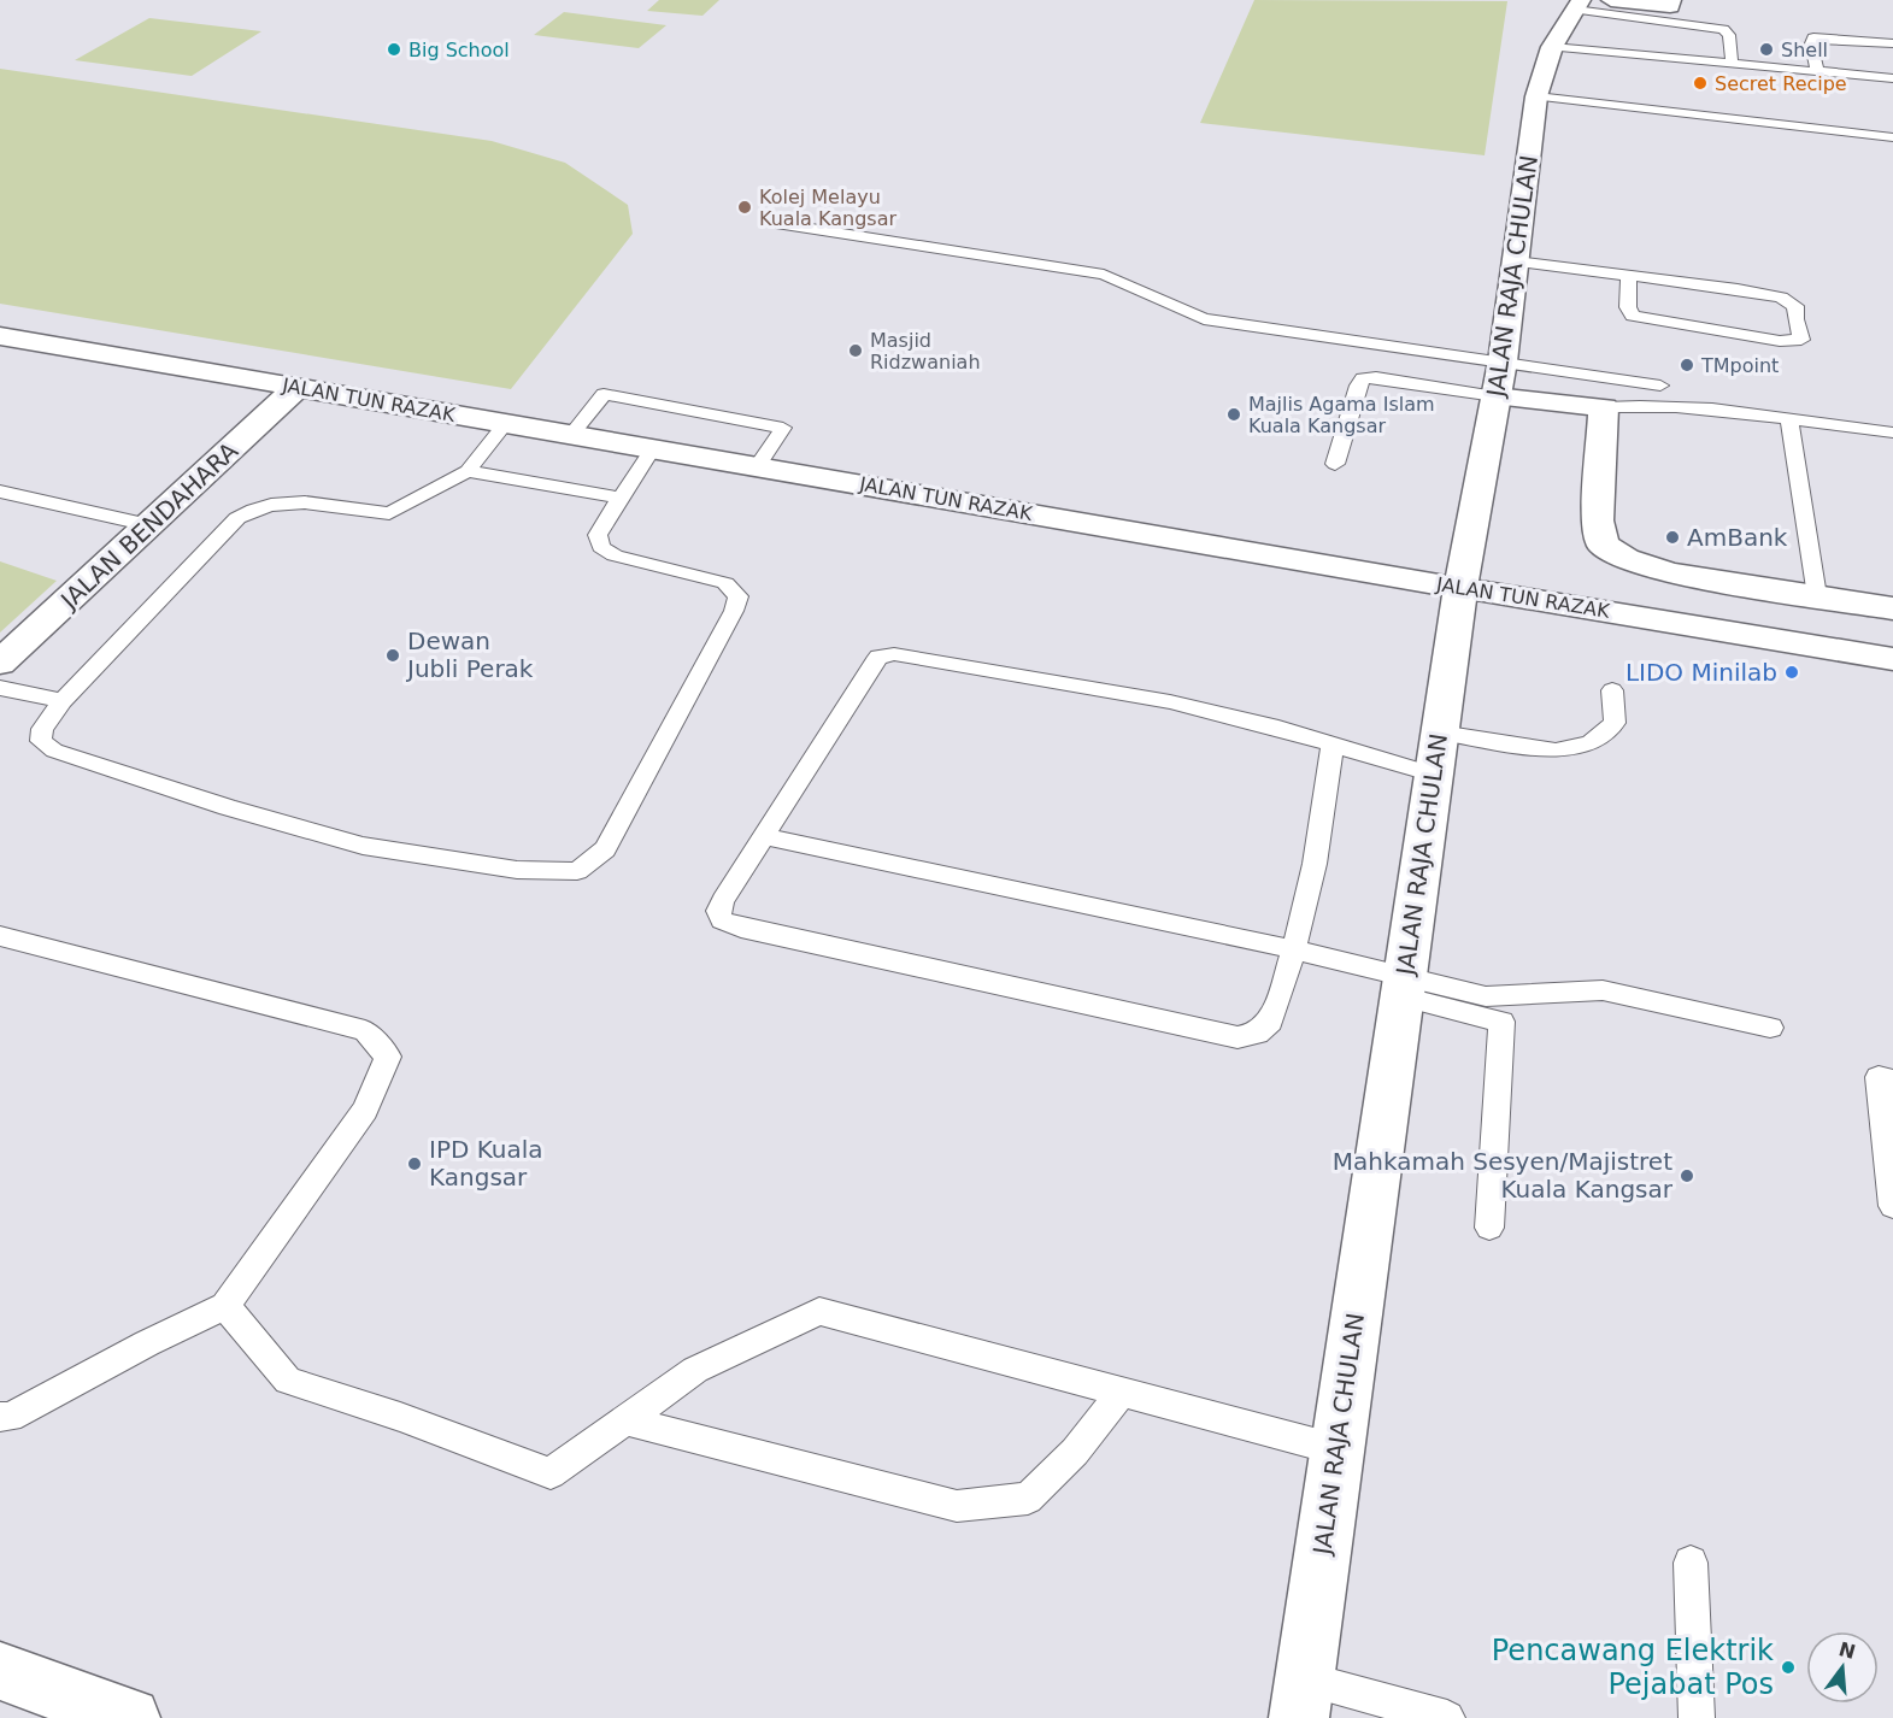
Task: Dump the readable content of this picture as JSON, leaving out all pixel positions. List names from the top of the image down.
{
  "streets": {
    "main road": ["JALAN RAJA CHULAN", "JALAN TUN RAZAK", "JALAN BENDAHARA"]
  },
  "crossings": [
    ["JALAN RAJA CHULAN", "JALAN TUN RAZAK"],
    ["JALAN TUN RAZAK", "JALAN BENDAHARA"]
  ],
  "places": [
    "Big School",
    "Shell",
    "Secret Recipe",
    "Kolej Melayu Kuala Kangsar",
    "Masjid Ridzwaniah",
    "TMpoint",
    "Majlis Agama Islam Kuala Kangsar",
    "AmBank",
    "Dewan Jubli Perak",
    "LIDO Minilab",
    "IPD Kuala Kangsar",
    "Mahkamah Sesyen/Majistret Kuala Kangsar",
    "Pencawang Elektrik Pejabat Pos"
  ],
  "north": "top"
}
